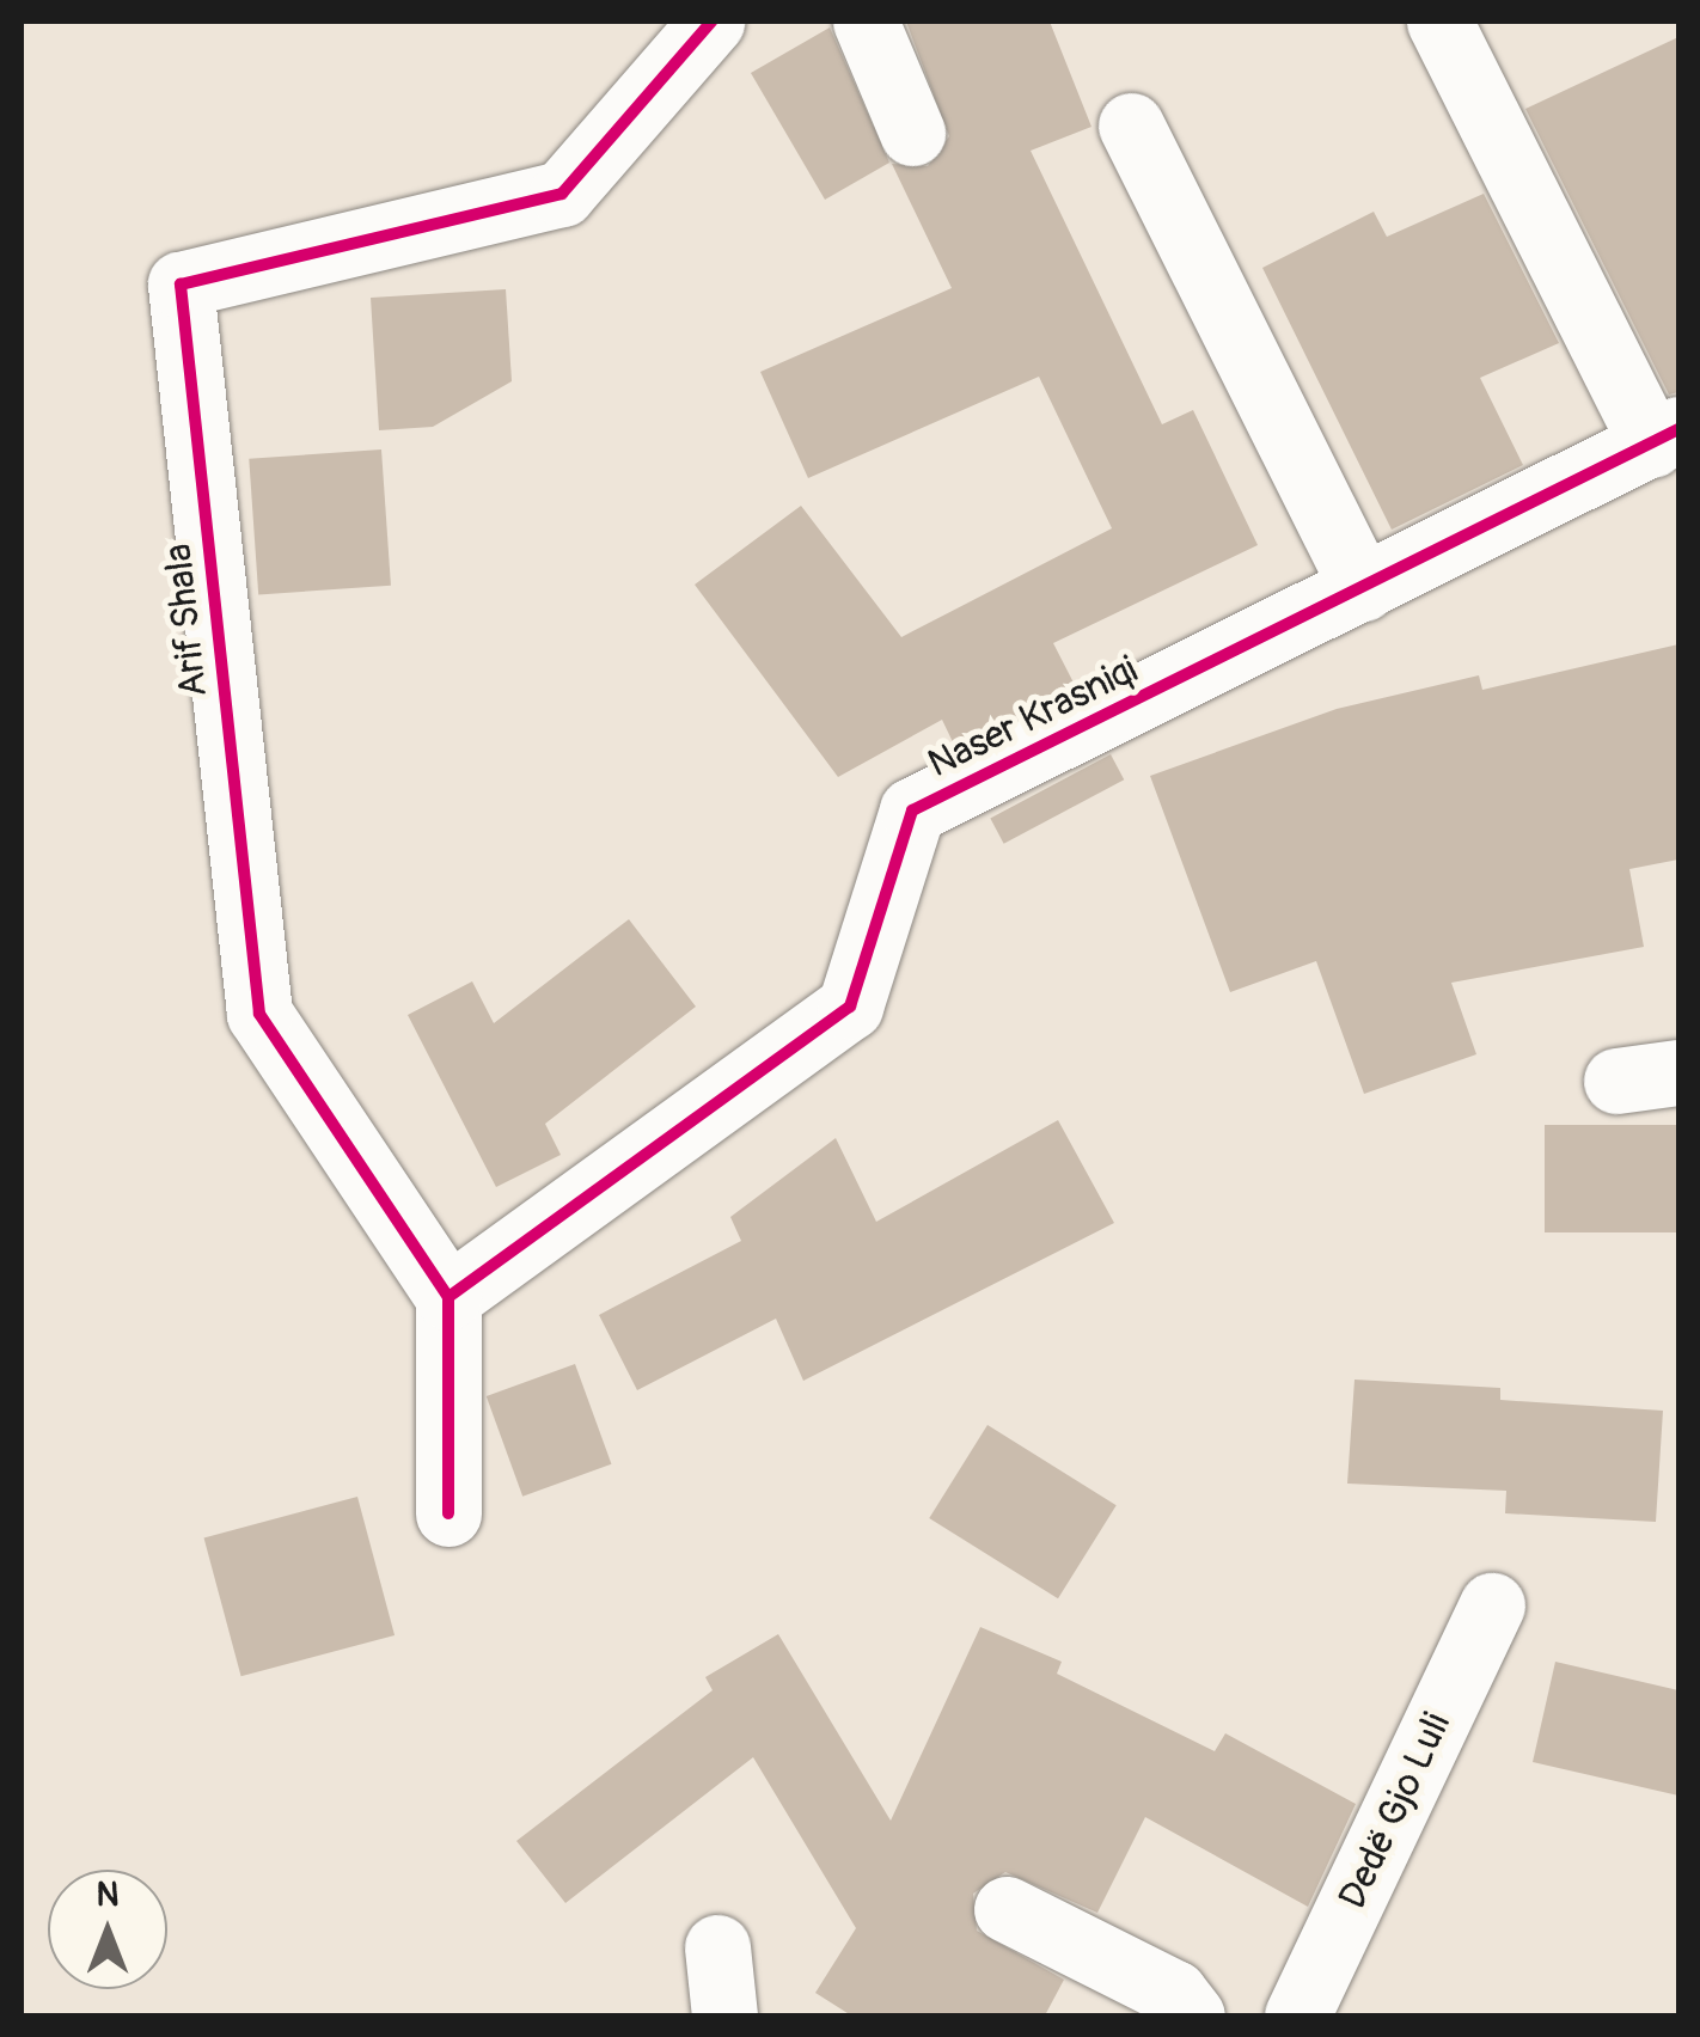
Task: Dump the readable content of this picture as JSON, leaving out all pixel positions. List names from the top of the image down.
{
  "streets": {
    "street": ["Arif Shala", "Naser Krasniqi", "Dedë Gjo Luli"]
  },
  "crossings": [
    ["Arif Shala", "Naser Krasniqi"]
  ],
  "north": "top"
}
